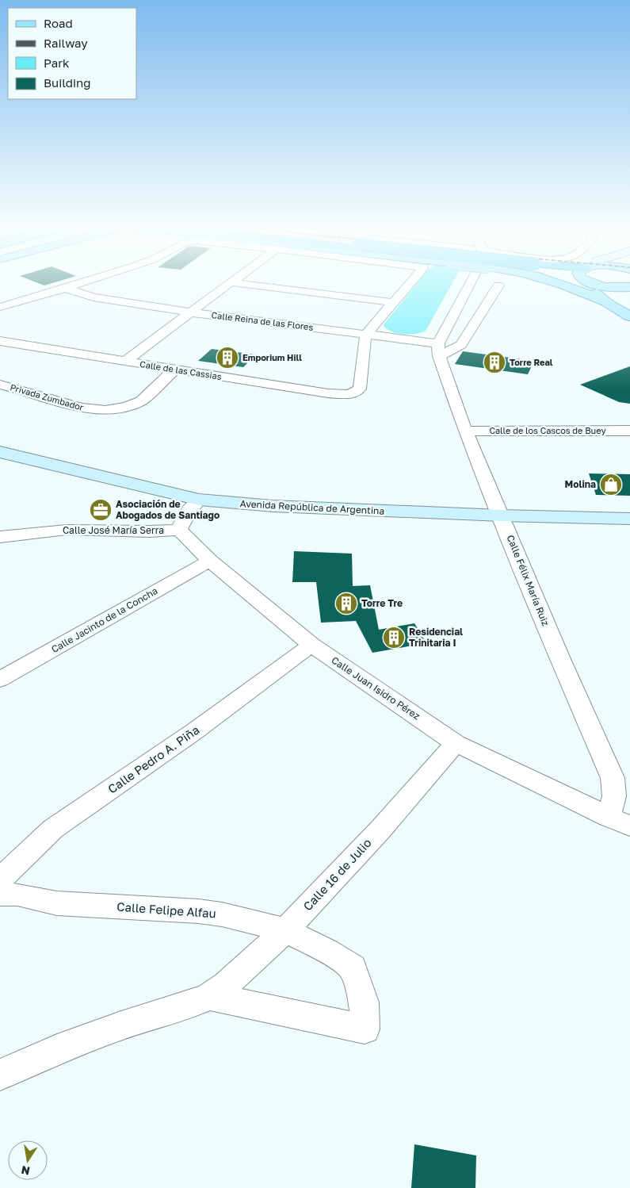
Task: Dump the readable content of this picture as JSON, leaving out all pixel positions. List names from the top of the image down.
{
  "streets": {
    "main road": ["Avenida República de Argentina"],
    "street": [
      "Calle Reina de las Flores",
      "Calle de las Cassias",
      "Privada Zumbador",
      "Calle de los Cascos de Buey",
      "Calle José María Serra",
      "Calle Félix María Ruiz",
      "Calle Jacinto de la Concha",
      "Calle Juan Isidro Pérez",
      "Calle Pedro A. Piña",
      "Calle 16 de Julio",
      "Calle Felipe Alfau"
    ]
  },
  "crossings": [
    ["Calle Reina de las Flores", "Calle de las Cassias"],
    ["Calle Reina de las Flores", "Calle Félix María Ruiz"],
    ["Calle de las Cassias", "Privada Zumbador"],
    ["Calle de los Cascos de Buey", "Calle Félix María Ruiz"],
    ["Avenida República de Argentina", "Calle Félix María Ruiz"],
    ["Calle José María Serra", "Calle Juan Isidro Pérez"],
    ["Calle Félix María Ruiz", "Calle Juan Isidro Pérez"],
    ["Calle Jacinto de la Concha", "Calle Juan Isidro Pérez"],
    ["Calle Juan Isidro Pérez", "Calle Pedro A. Piña"],
    ["Calle Juan Isidro Pérez", "Calle 16 de Julio"],
    ["Calle 16 de Julio", "Calle Felipe Alfau"]
  ],
  "places": {
    "building": [
      "Emporium Hill",
      "Torre Real",
      "Torre Tre",
      "Residencial Trinitaria I"
    ],
    "shop": ["Molina"],
    "office": ["Asociación de Abogados de Santiago"]
  },
  "legend": [
    "Road",
    "Railway",
    "Park",
    "Building"
  ],
  "north": "bottom"
}
